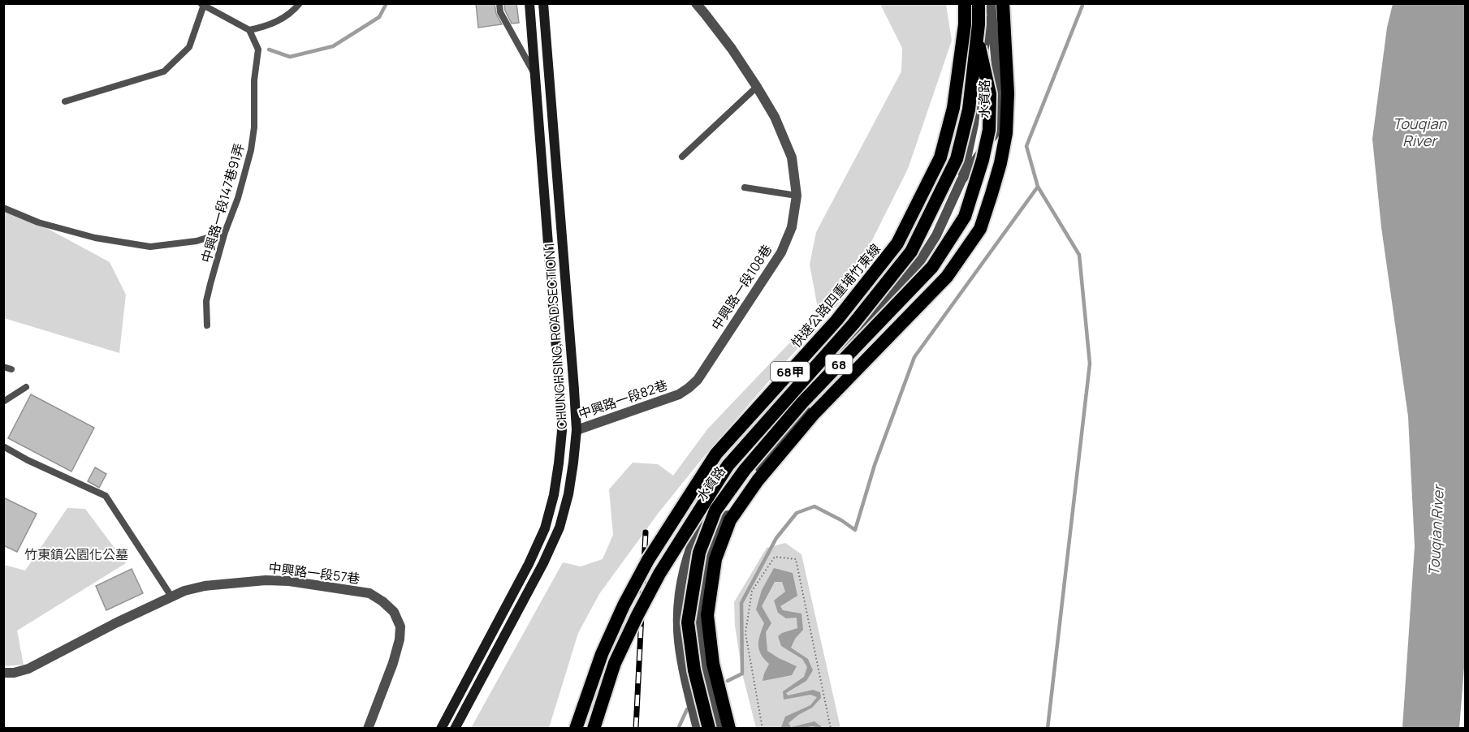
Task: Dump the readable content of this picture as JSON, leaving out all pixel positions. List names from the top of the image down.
{
  "streets": {
    "highway": ["快速公路四重埔竹東線", "68", "68甲"],
    "main road": ["CHUNGHSING, ROAD SECTION 1"],
    "street": [
      "水資路",
      "中興路一段108巷",
      "中興路一段82巷",
      "中興路一段57巷"
    ],
    "lane": ["中興路一段147巷91弄"]
  },
  "crossings": [
    ["水資路", "68"],
    ["水資路", "68甲"],
    ["中興路一段108巷", "中興路一段82巷"],
    ["快速公路四重埔竹東線", "68"],
    ["CHUNGHSING, ROAD SECTION 1", "中興路一段82巷"],
    ["68", "68甲"]
  ],
  "water": ["Touqian River"],
  "parks": ["竹東鎮公園化公墓"]
}
